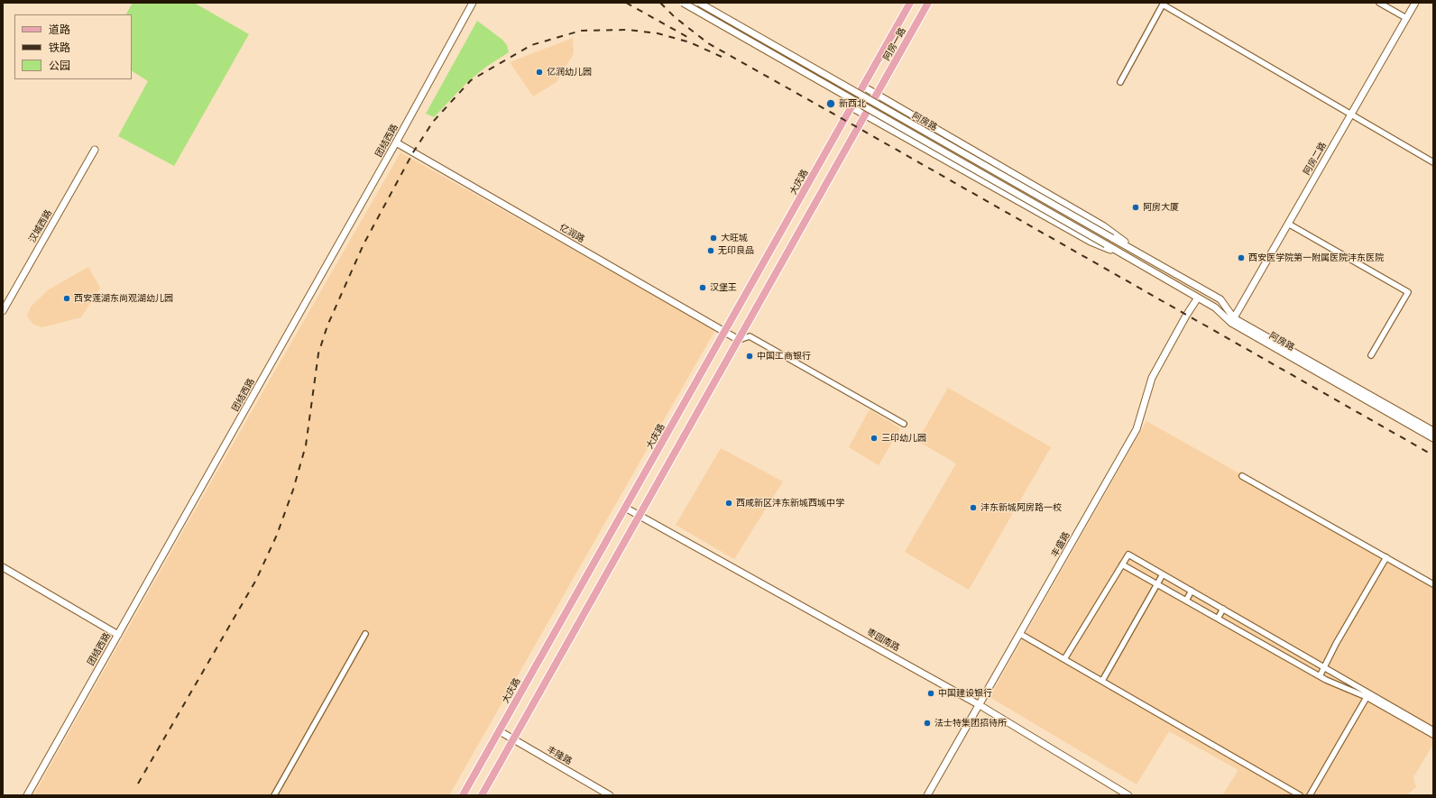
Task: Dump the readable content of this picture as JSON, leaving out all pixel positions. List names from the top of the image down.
{
  "streets": {
    "main road": ["阿房一路", "大庆路"],
    "street": [
      "阿房路",
      "团结西路",
      "阿房二路",
      "汉城西路",
      "亿润路",
      "丰盛路",
      "枣园南路",
      "丰隆路"
    ]
  },
  "crossings": [
    ["阿房一路", "阿房路"],
    ["阿房一路", "大庆路"],
    ["阿房路", "阿房二路"],
    ["阿房路", "大庆路"],
    ["阿房路", "丰盛路"],
    ["团结西路", "亿润路"],
    ["大庆路", "亿润路"],
    ["大庆路", "枣园南路"],
    ["大庆路", "丰隆路"],
    ["丰盛路", "枣园南路"]
  ],
  "places": [
    "亿润幼儿园",
    "新西北",
    "阿房大厦",
    "大旺城",
    "无印良品",
    "西安医学院第一附属医院沣东医院",
    "汉堡王",
    "西安莲湖东尚观湖幼儿园",
    "中国工商银行",
    "三印幼儿园",
    "西咸新区沣东新城西城中学",
    "沣东新城阿房路一校",
    "中国建设银行",
    "法士特集团招待所"
  ],
  "legend": ["道路", "铁路", "公园"]
}
